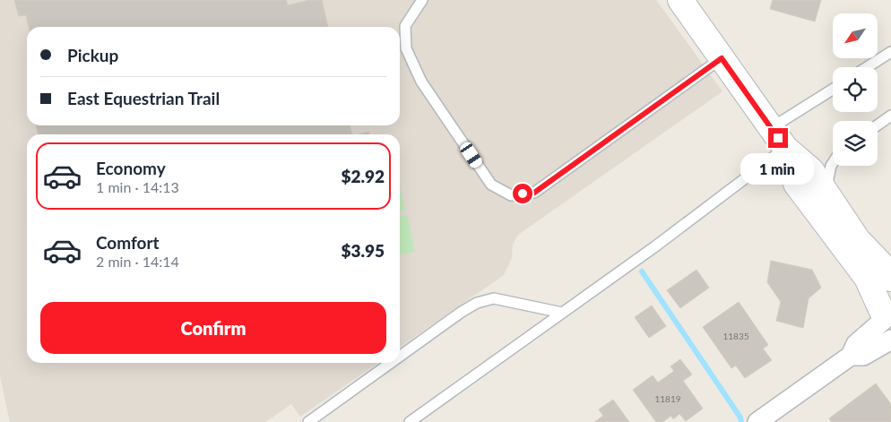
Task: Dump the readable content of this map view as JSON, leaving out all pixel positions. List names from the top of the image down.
{
  "house_numbers": ["11835", "11819"],
  "north": "bottom left",
  "page": {
    "banner": ["Pickup", "East Equestrian Trail"],
    "list": [
      {
        "name": "Economy",
        "note": "1 min · 14:13",
        "value": "$2.92"
      },
      {
        "name": "Comfort",
        "note": "2 min · 14:14",
        "value": "$3.95"
      }
    ],
    "bubble": "1 min",
    "buttons": "Confirm"
  }
}
